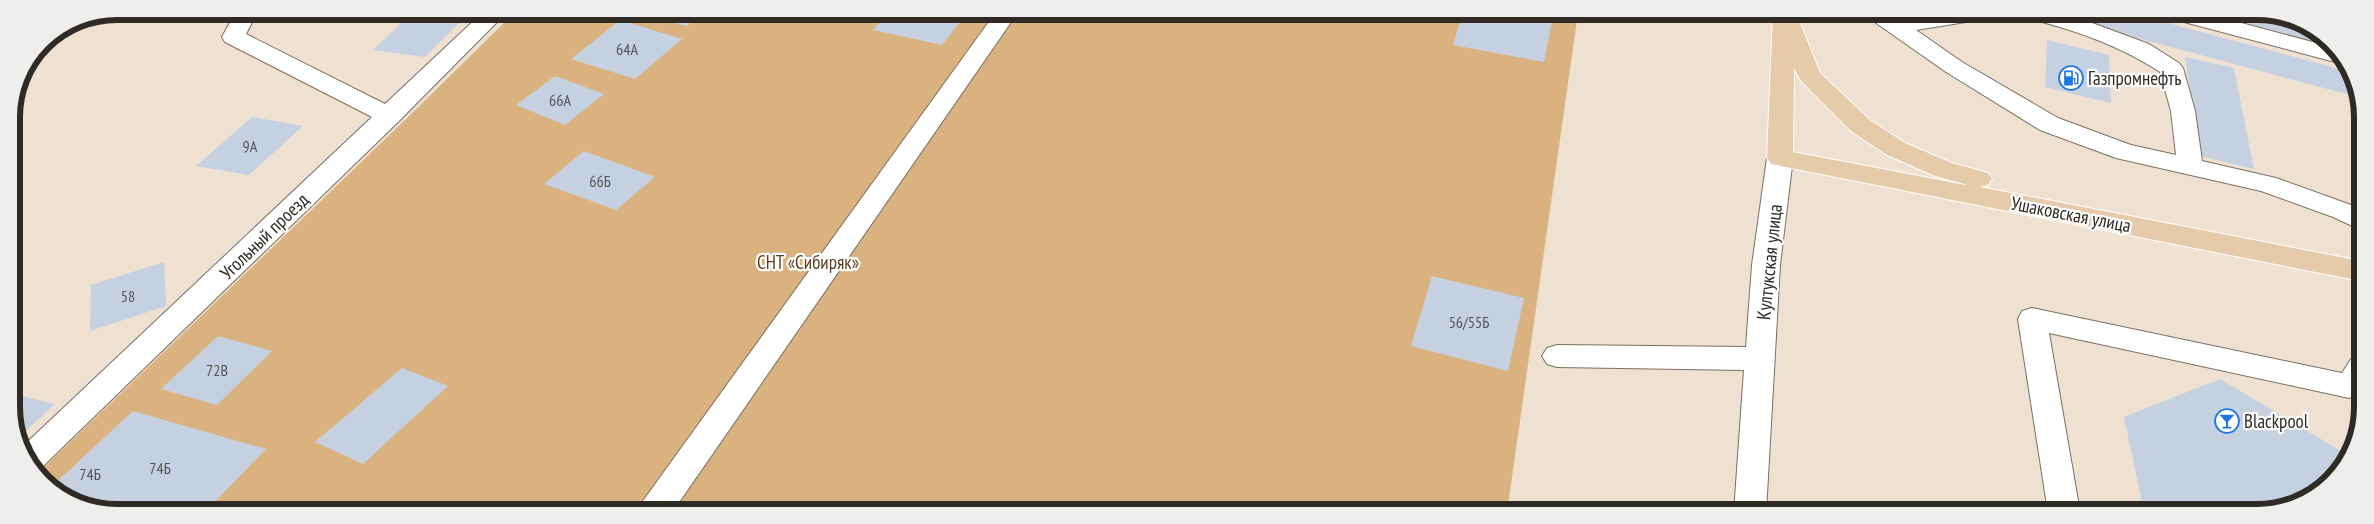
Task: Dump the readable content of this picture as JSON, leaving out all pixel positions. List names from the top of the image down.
{
  "streets": {
    "main road": ["Ушаковская улица", "Култукская улица"],
    "street": ["Угольный проезд"]
  },
  "crossings": [
    ["Ушаковская улица", "Култукская улица"]
  ],
  "parks": ["СНТ «Сибиряк»"],
  "places": {
    "fuel station": ["Газпромнефть"],
    "bar": ["Blackpool"]
  },
  "house_numbers": [
    "64А",
    "66А",
    "9А",
    "66Б",
    "58",
    "56/55Б",
    "72В",
    "74Б",
    "74Б"
  ]
}
